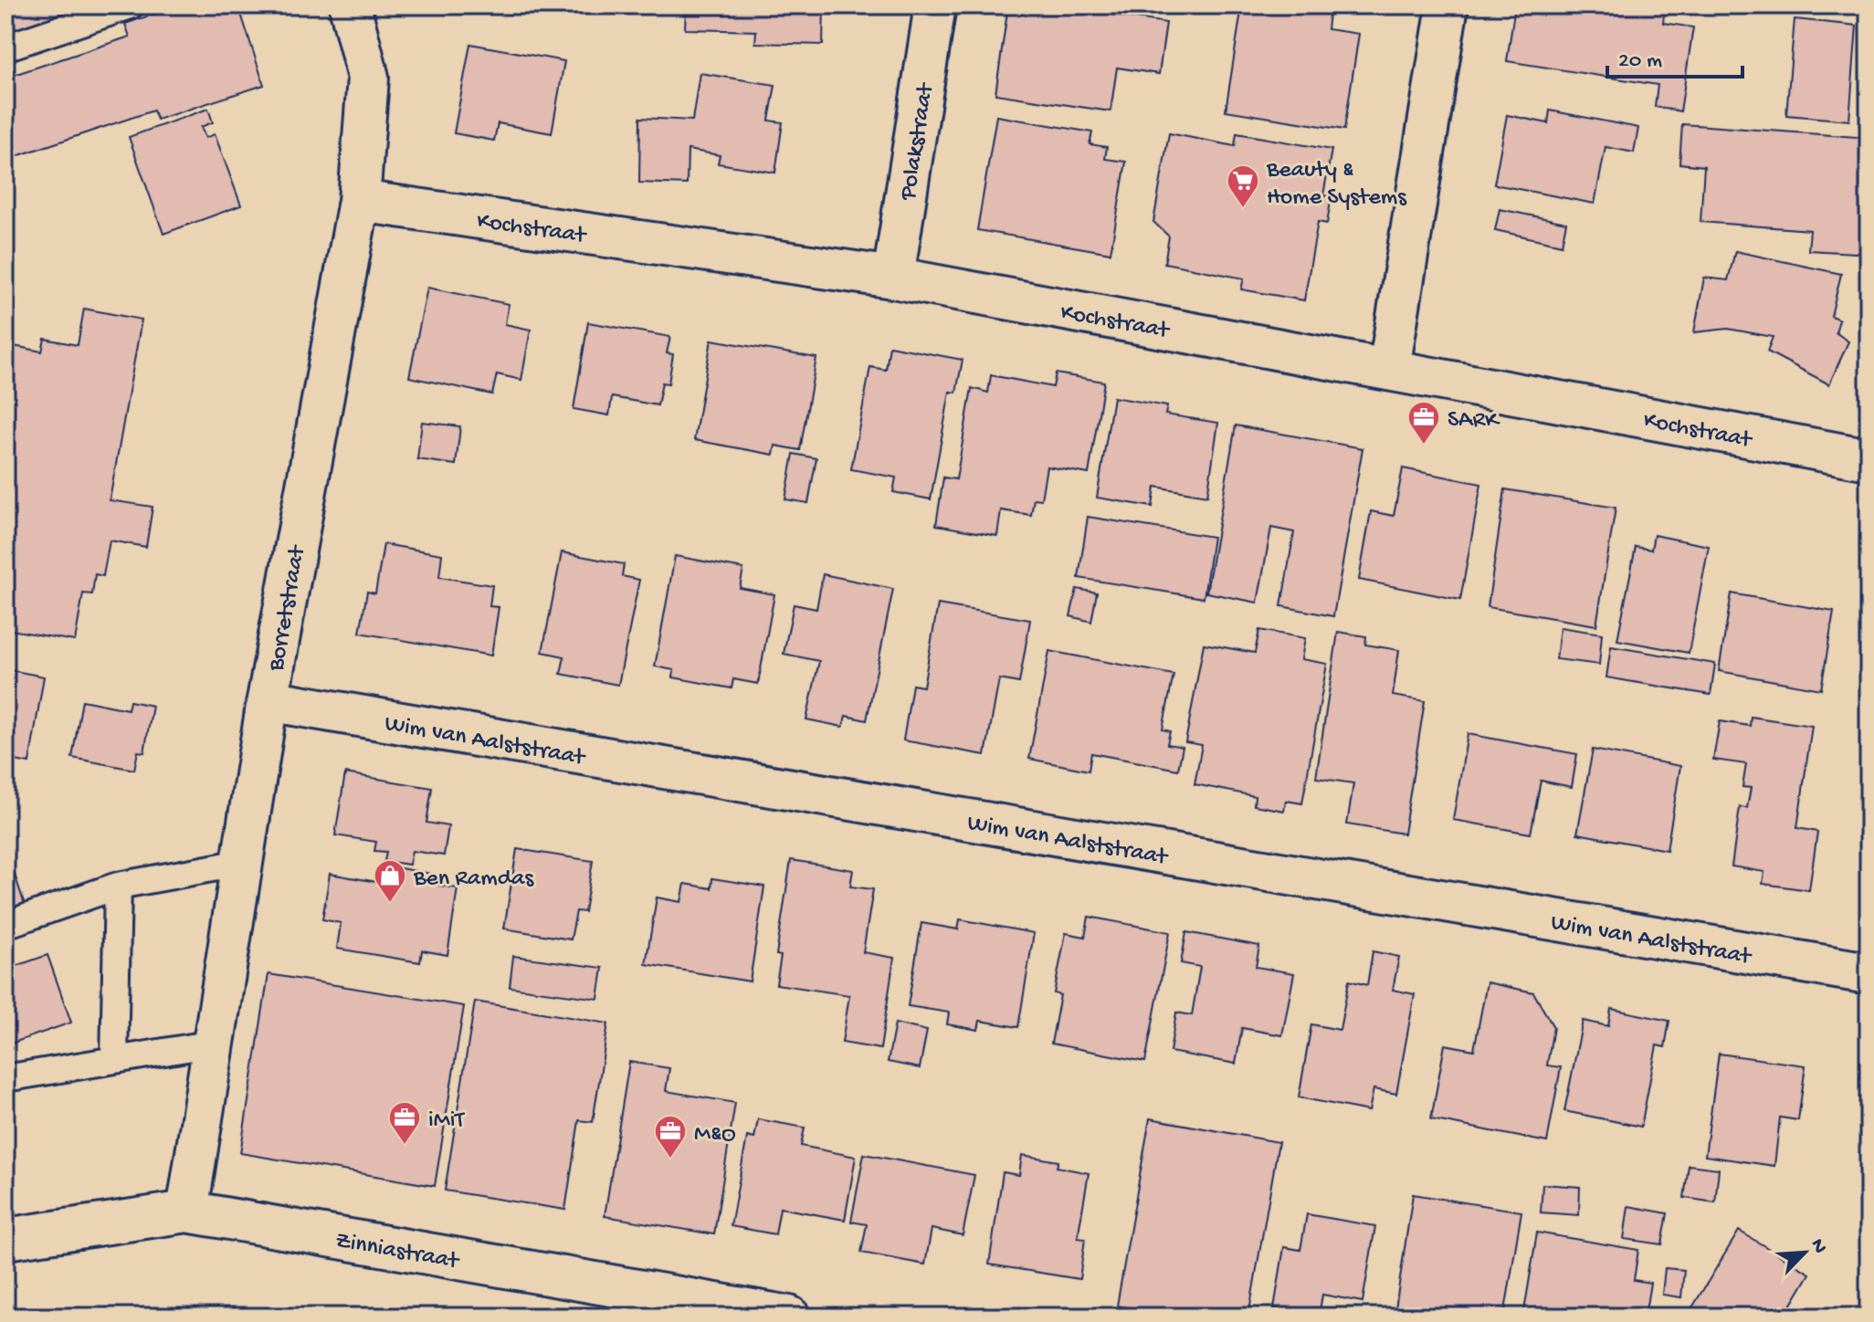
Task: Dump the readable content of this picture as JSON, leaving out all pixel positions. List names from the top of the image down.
{
  "streets": {
    "street": [
      "Polakstraat",
      "Kochstraat",
      "Borretstraat",
      "Wim van Aalststraat",
      "Zinniastraat"
    ]
  },
  "crossings": [
    ["Polakstraat", "Kochstraat"],
    ["Kochstraat", "Borretstraat"],
    ["Borretstraat", "Wim van Aalststraat"],
    ["Borretstraat", "Zinniastraat"]
  ],
  "places": {
    "supermarket": ["Beauty & Home Systems"],
    "office": ["SARK", "iMiT", "M&O"],
    "shop": ["Ben Ramdas"]
  },
  "scale_bar": "20 m",
  "north": "top right"
}
